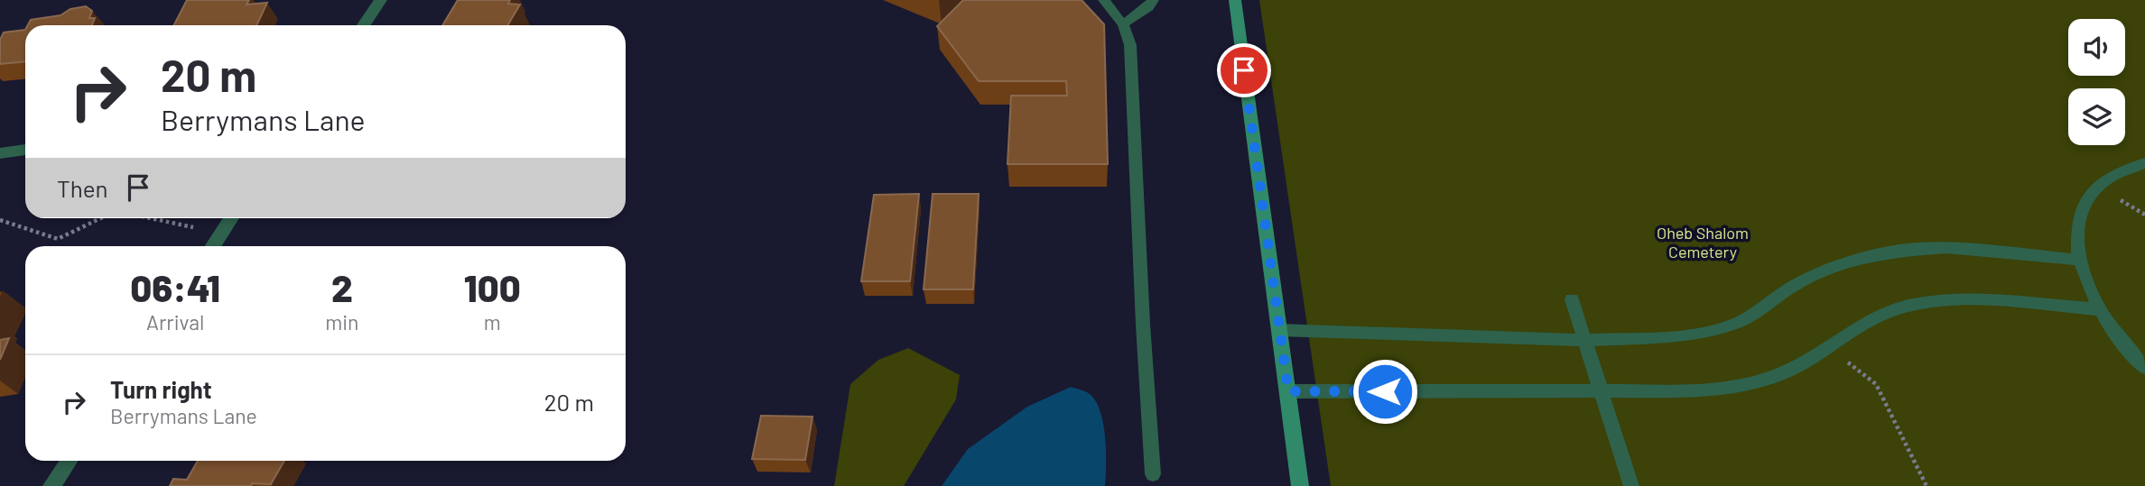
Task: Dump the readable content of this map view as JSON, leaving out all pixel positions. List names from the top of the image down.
{
  "parks": ["Oheb Shalom Cemetery"],
  "page": {
    "turn": ["20 m", "Berrymans Lane"],
    "then": "Then",
    "eta": [
      "06:41",
      "Arrival",
      "2",
      "min",
      "100",
      "m"
    ],
    "list": [
      {
        "name": "Turn right",
        "note": "Berrymans Lane",
        "value": "20 m"
      }
    ]
  }
}
